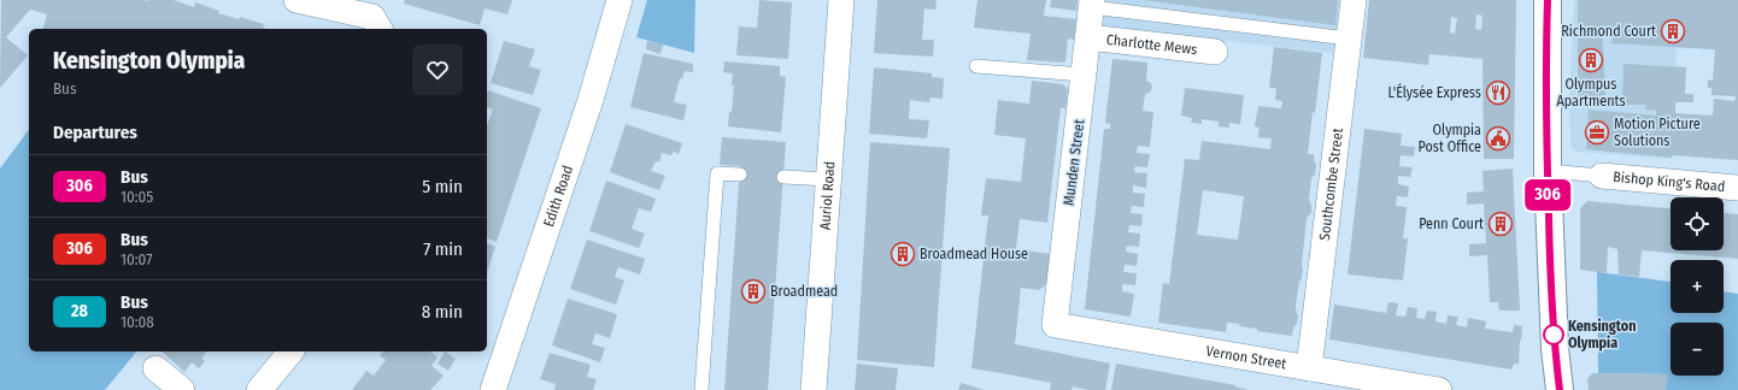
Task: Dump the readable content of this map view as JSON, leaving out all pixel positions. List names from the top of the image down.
{
  "streets": {
    "street": [
      "Charlotte Mews",
      "Munden Street",
      "Bishop King's Road",
      "Southcombe Street",
      "Edith Road",
      "Auriol Road",
      "Vernon Street"
    ]
  },
  "crossings": [
    ["Charlotte Mews", "Munden Street"],
    ["Munden Street", "Vernon Street"],
    ["Southcombe Street", "Vernon Street"]
  ],
  "places": {
    "building": [
      "Richmond Court",
      "Olympus Apartments",
      "Penn Court",
      "Broadmead House",
      "Broadmead"
    ],
    "restaurant": ["L'Élysée Express"],
    "office": ["Motion Picture Solutions"],
    "public building": ["Olympia Post Office"],
    "other": ["Kensington Olympia"]
  },
  "lines": ["bus line 306"],
  "page": {
    "on_map": "306",
    "heading": [
      ["Kensington Olympia", "Bus"],
      "Departures"
    ],
    "list": [
      {
        "mark": "306",
        "name": "Bus",
        "note": "10:05",
        "value": "5 min"
      },
      {
        "mark": "306",
        "name": "Bus",
        "note": "10:07",
        "value": "7 min"
      },
      {
        "mark": "28",
        "name": "Bus",
        "note": "10:08",
        "value": "8 min"
      }
    ],
    "map_buttons": ["+", "−"]
  }
}
